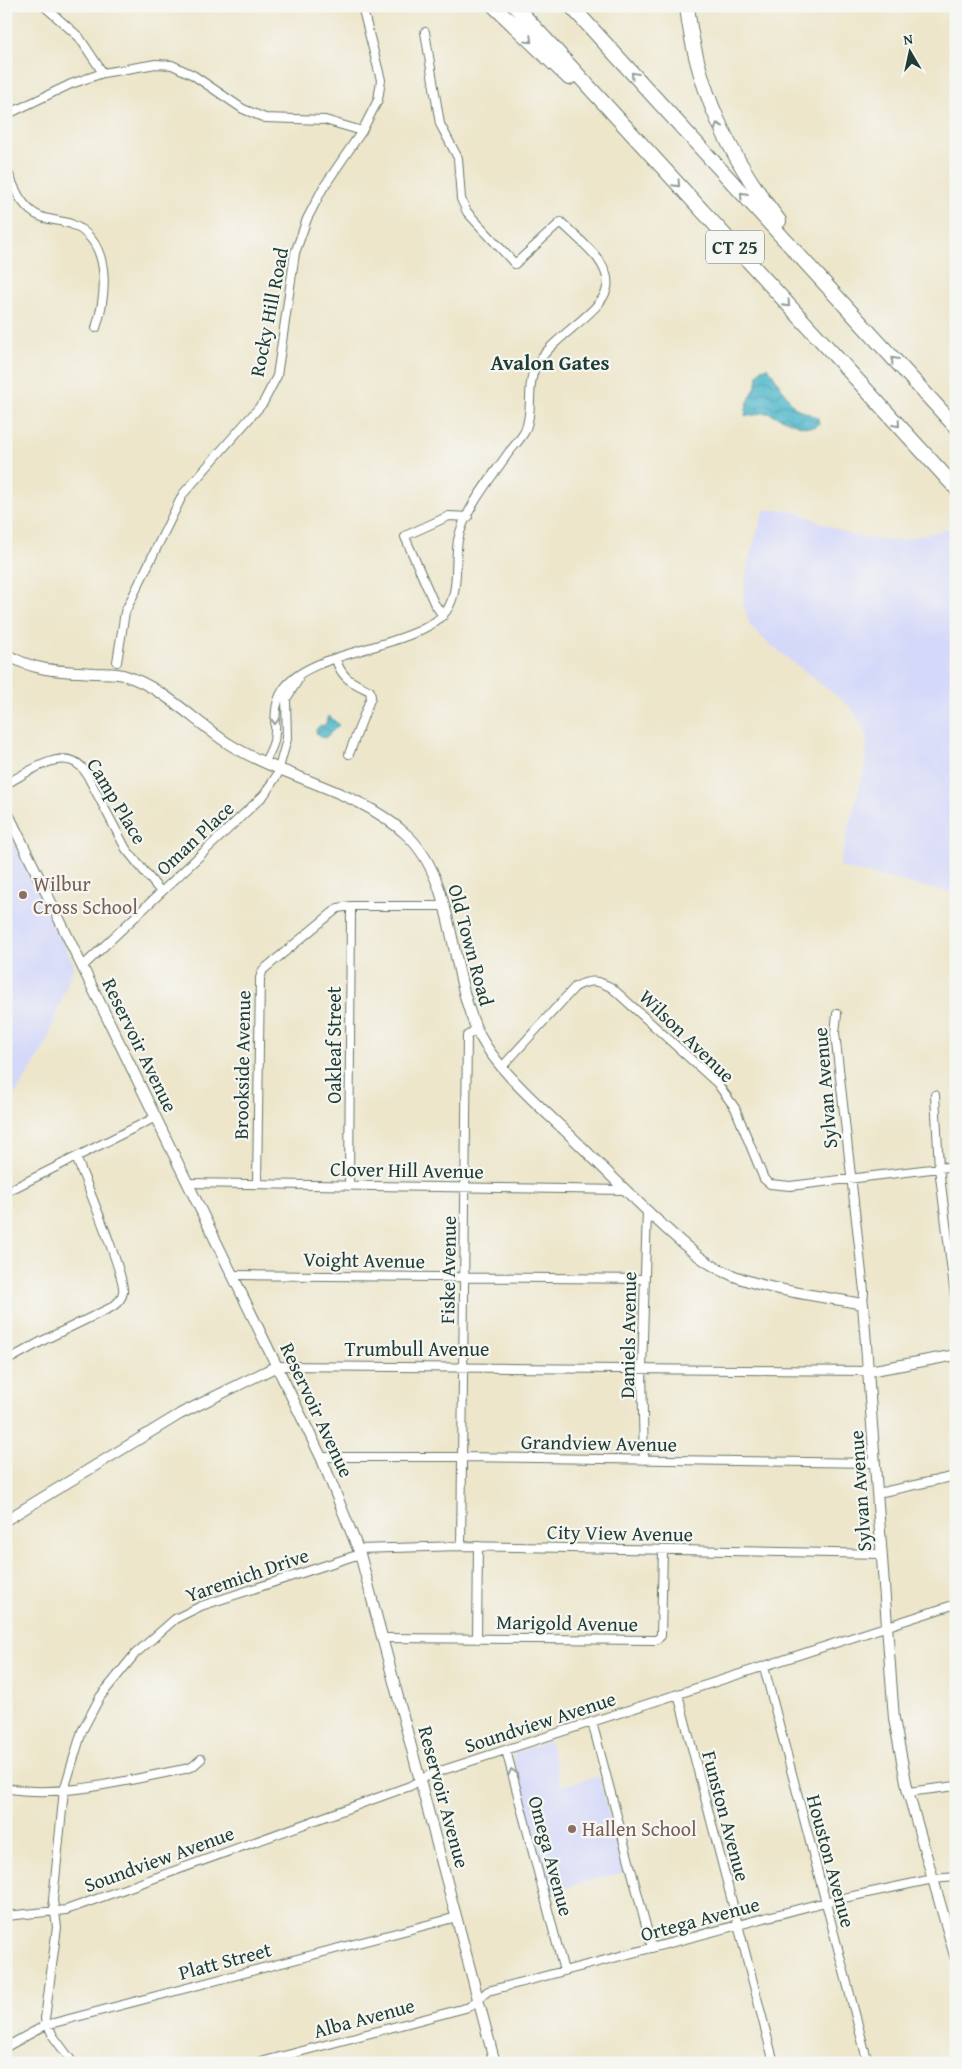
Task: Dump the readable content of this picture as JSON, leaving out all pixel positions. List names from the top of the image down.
{
  "streets": {
    "highway": ["CT 25"],
    "main road": [
      "Old Town Road",
      "Reservoir Avenue",
      "Sylvan Avenue",
      "Trumbull Avenue"
    ],
    "street": [
      "Rocky Hill Road",
      "Camp Place",
      "Oman Place",
      "Wilson Avenue",
      "Oakleaf Street",
      "Brookside Avenue",
      "Clover Hill Avenue",
      "Voight Avenue",
      "Fiske Avenue",
      "Daniels Avenue",
      "Grandview Avenue",
      "City View Avenue",
      "Yaremich Drive",
      "Marigold Avenue",
      "Soundview Avenue",
      "Funston Avenue",
      "Omega Avenue",
      "Houston Avenue",
      "Ortega Avenue",
      "Platt Street",
      "Alba Avenue"
    ]
  },
  "crossings": [
    ["Camp Place", "Oman Place"],
    ["Oman Place", "Old Town Road"],
    ["Oman Place", "Reservoir Avenue"],
    ["Old Town Road", "Wilson Avenue"],
    ["Old Town Road", "Brookside Avenue"],
    ["Old Town Road", "Sylvan Avenue"],
    ["Old Town Road", "Clover Hill Avenue"],
    ["Old Town Road", "Fiske Avenue"],
    ["Old Town Road", "Daniels Avenue"],
    ["Wilson Avenue", "Sylvan Avenue"],
    ["Reservoir Avenue", "Clover Hill Avenue"],
    ["Reservoir Avenue", "Voight Avenue"],
    ["Reservoir Avenue", "Trumbull Avenue"],
    ["Reservoir Avenue", "Grandview Avenue"],
    ["Reservoir Avenue", "City View Avenue"],
    ["Reservoir Avenue", "Yaremich Drive"],
    ["Reservoir Avenue", "Marigold Avenue"],
    ["Reservoir Avenue", "Soundview Avenue"],
    ["Reservoir Avenue", "Ortega Avenue"],
    ["Reservoir Avenue", "Platt Street"],
    ["Reservoir Avenue", "Alba Avenue"],
    ["Oakleaf Street", "Brookside Avenue"],
    ["Oakleaf Street", "Clover Hill Avenue"],
    ["Brookside Avenue", "Clover Hill Avenue"],
    ["Sylvan Avenue", "Trumbull Avenue"],
    ["Sylvan Avenue", "Grandview Avenue"],
    ["Sylvan Avenue", "City View Avenue"],
    ["Sylvan Avenue", "Soundview Avenue"],
    ["Sylvan Avenue", "Ortega Avenue"],
    ["Clover Hill Avenue", "Fiske Avenue"],
    ["Voight Avenue", "Fiske Avenue"],
    ["Voight Avenue", "Daniels Avenue"],
    ["Fiske Avenue", "Trumbull Avenue"],
    ["Fiske Avenue", "Grandview Avenue"],
    ["Fiske Avenue", "City View Avenue"],
    ["Daniels Avenue", "Trumbull Avenue"],
    ["Daniels Avenue", "Grandview Avenue"],
    ["City View Avenue", "Yaremich Drive"],
    ["City View Avenue", "Marigold Avenue"],
    ["Yaremich Drive", "Soundview Avenue"],
    ["Yaremich Drive", "Platt Street"],
    ["Soundview Avenue", "Funston Avenue"],
    ["Soundview Avenue", "Omega Avenue"],
    ["Soundview Avenue", "Houston Avenue"],
    ["Funston Avenue", "Ortega Avenue"],
    ["Omega Avenue", "Ortega Avenue"],
    ["Houston Avenue", "Ortega Avenue"],
    ["Ortega Avenue", "Alba Avenue"]
  ],
  "one_way": ["Omega Avenue"],
  "districts": ["Avalon Gates"],
  "places": ["Wilbur Cross School", "Hallen School"],
  "north": "top"
}
